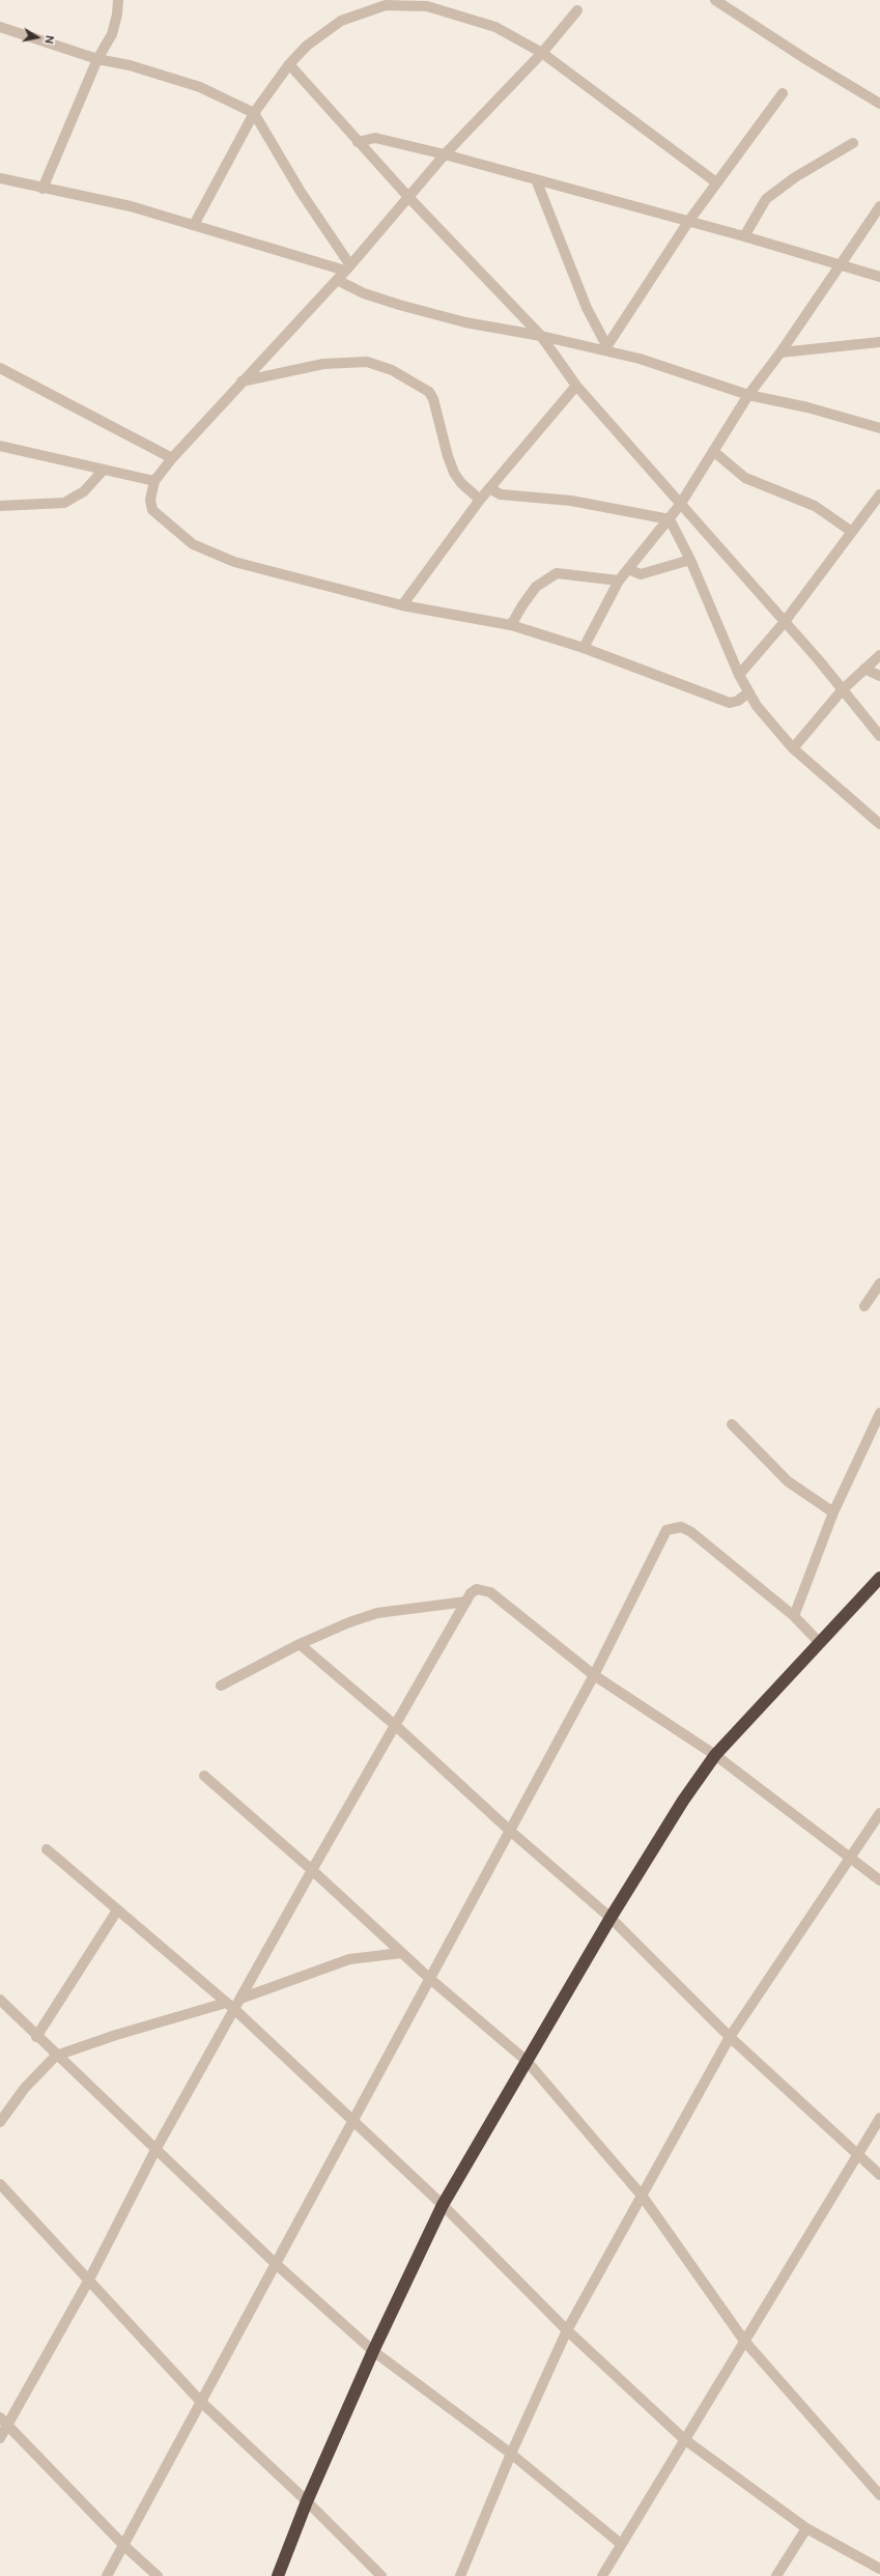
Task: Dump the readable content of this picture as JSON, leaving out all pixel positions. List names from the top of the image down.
{
  "north": "right"
}
